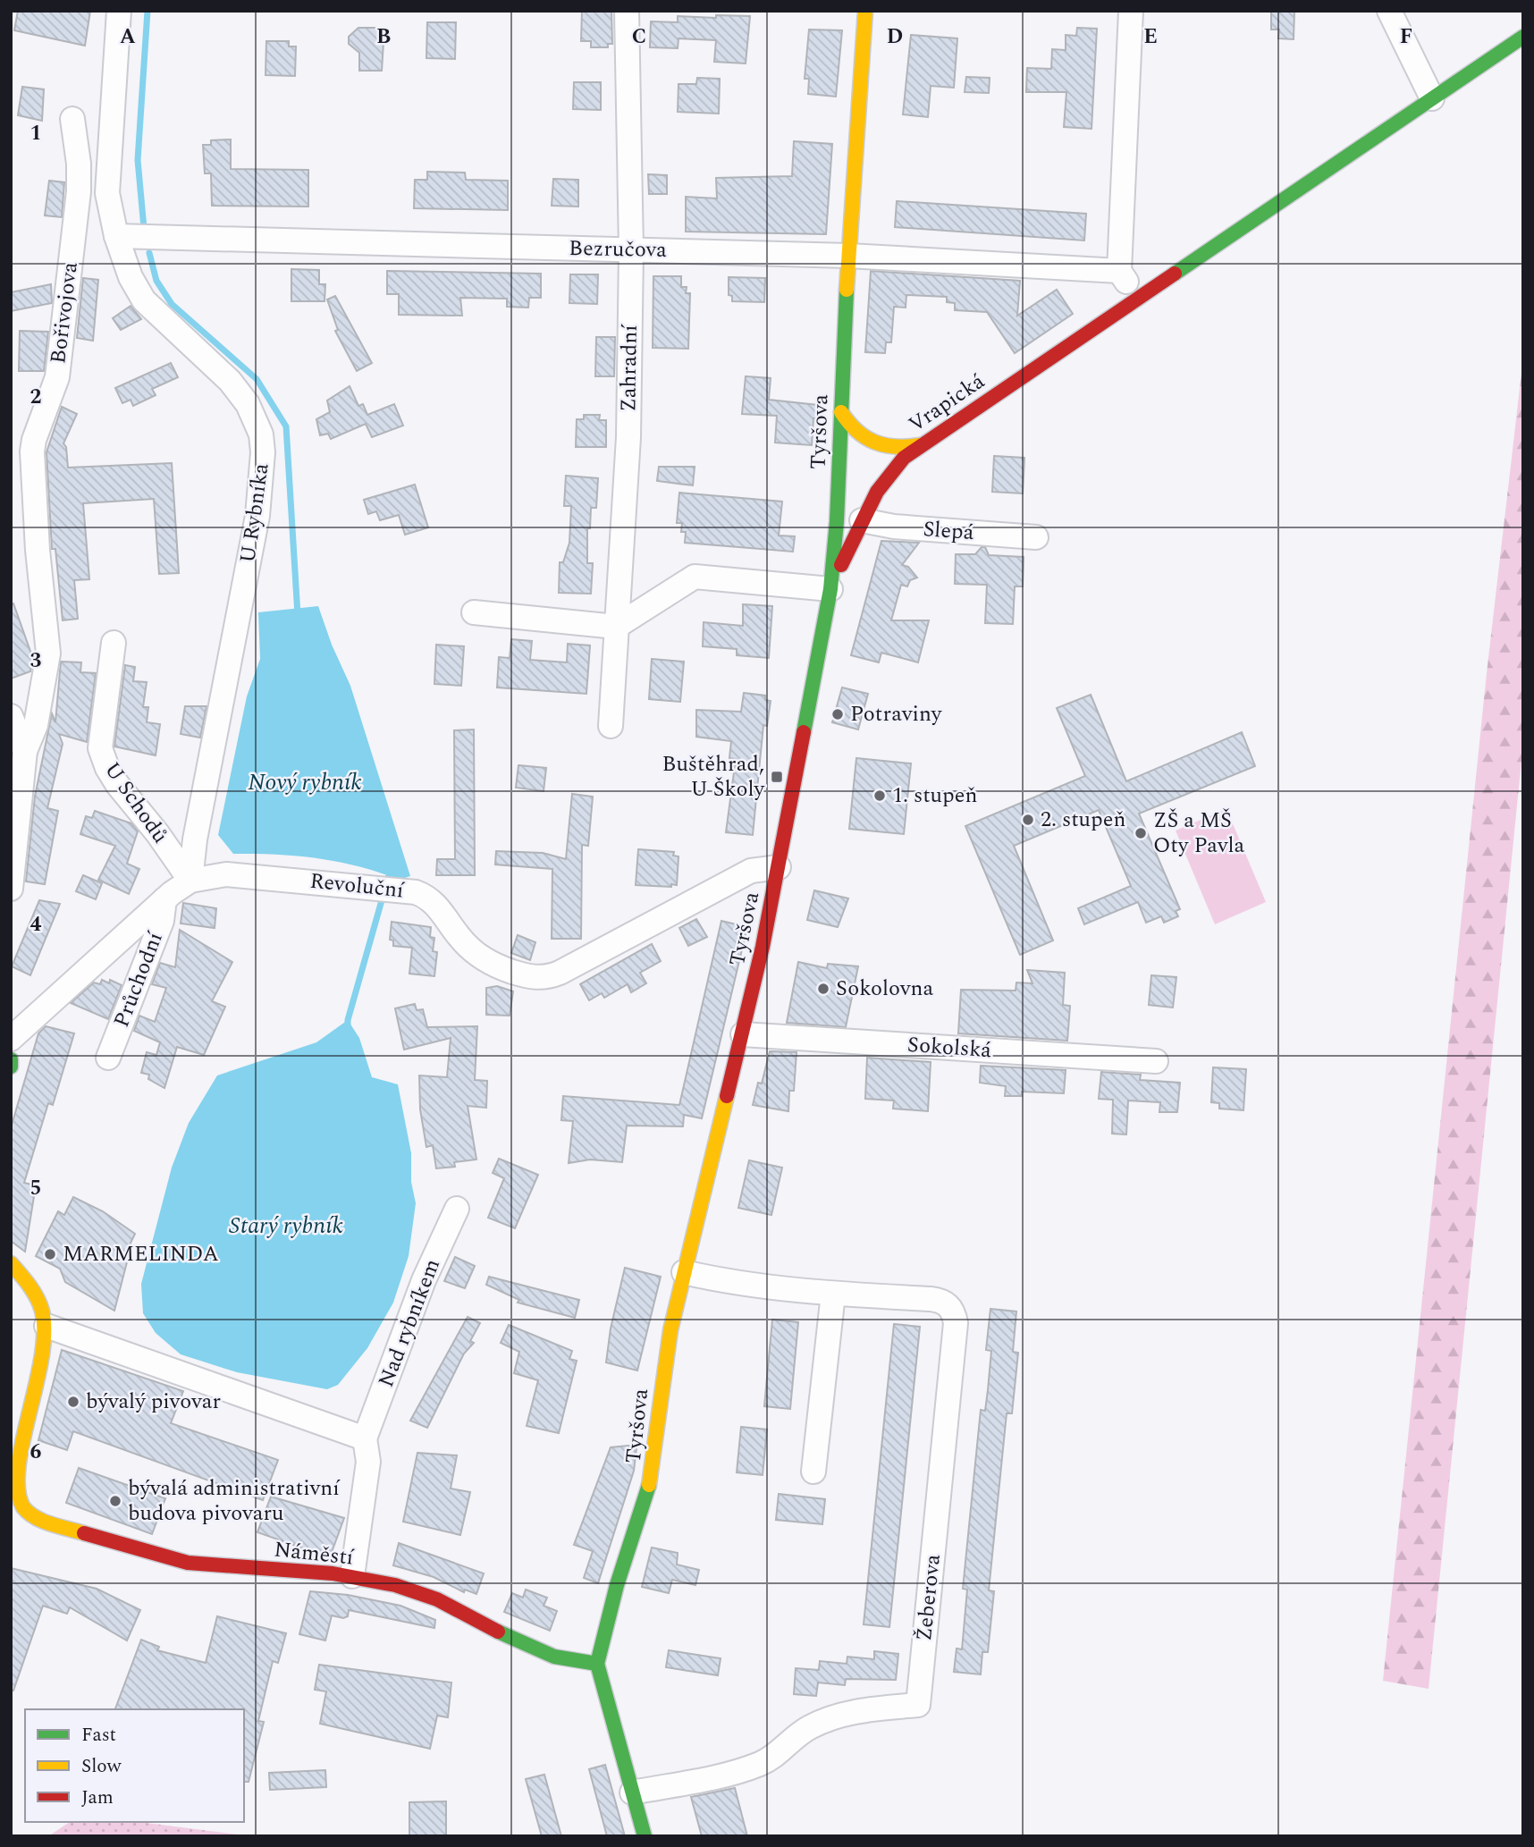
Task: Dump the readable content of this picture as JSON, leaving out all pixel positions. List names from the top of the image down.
{
  "streets": {
    "street": [
      "Bezručova",
      "Bořivojova",
      "Zahradní",
      "Vrapická",
      "Tyršova",
      "U Rybníka",
      "Slepá",
      "U Schodů",
      "Revoluční",
      "Průchodní",
      "Sokolská",
      "Nad rybníkem",
      "Náměstí",
      "Žeberova"
    ]
  },
  "crossings": [
    ["Bezručova", "Zahradní"],
    ["Bezručova", "Tyršova"],
    ["Bezručova", "U Rybníka"],
    ["Vrapická", "Tyršova"],
    ["Vrapická", "Slepá"],
    ["Tyršova", "Revoluční"],
    ["Tyršova", "Sokolská"],
    ["Tyršova", "Náměstí"],
    ["Tyršova", "Žeberova"],
    ["U Rybníka", "U Schodů"],
    ["U Rybníka", "Revoluční"],
    ["U Schodů", "Revoluční"],
    ["Revoluční", "Průchodní"]
  ],
  "water": ["Nový rybník", "Starý rybník"],
  "places": {
    "other": [
      "Potraviny",
      "1. stupeň",
      "2. stupeň",
      "ZŠ a MŠ Oty Pavla",
      "Sokolovna",
      "MARMELINDA",
      "bývalý pivovar",
      "bývalá administrativní budova pivovaru"
    ],
    "transit": ["Buštěhrad, U Školy"]
  },
  "legend": ["Fast", "Slow", "Jam"],
  "grid": {
    "columns": [
      "A",
      "B",
      "C",
      "D",
      "E",
      "F"
    ],
    "rows": [
      "1",
      "2",
      "3",
      "4",
      "5",
      "6"
    ]
  }
}
